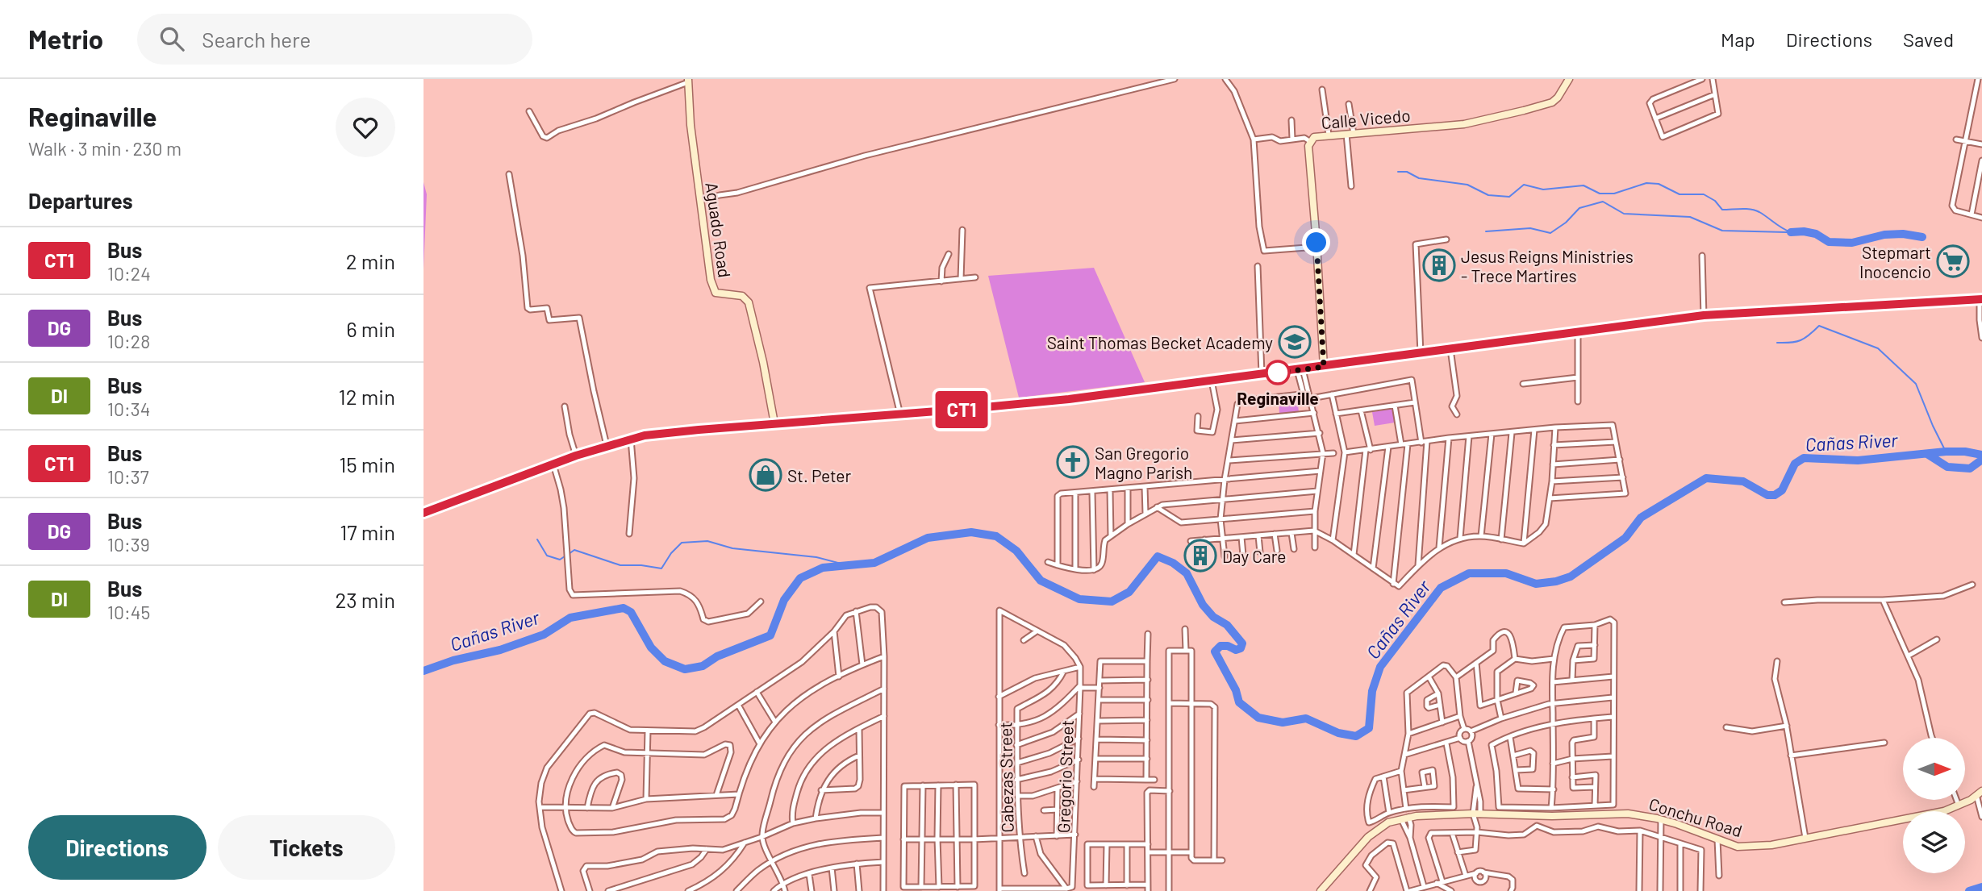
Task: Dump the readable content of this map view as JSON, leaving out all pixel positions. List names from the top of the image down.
{
  "streets": {
    "street": [
      "Calle Vicedo",
      "Aguado Road",
      "Gregorio Street",
      "Cabezas Street",
      "Conchu Road"
    ]
  },
  "water": ["Cañas River"],
  "places": {
    "supermarket": ["Stepmart Inocencio"],
    "building": ["Jesus Reigns Ministries - Trece Martires", "Day Care"],
    "school or university": ["Saint Thomas Becket Academy"],
    "other": ["Reginaville"],
    "church": ["San Gregorio Magno Parish"],
    "shop": ["St. Peter"]
  },
  "lines": ["bus line CT1"],
  "north": "right",
  "page": {
    "header": "Metrio",
    "search": "Search here",
    "nav": ["Map", "Directions", "Saved"],
    "heading": [
      ["Reginaville", "Walk · 3 min · 230 m"],
      "Departures"
    ],
    "on_map": "CT1",
    "list": [
      {
        "mark": "CT1",
        "name": "Bus",
        "note": "10:24",
        "value": "2 min"
      },
      {
        "mark": "DG",
        "name": "Bus",
        "note": "10:28",
        "value": "6 min"
      },
      {
        "mark": "DI",
        "name": "Bus",
        "note": "10:34",
        "value": "12 min"
      },
      {
        "mark": "CT1",
        "name": "Bus",
        "note": "10:37",
        "value": "15 min"
      },
      {
        "mark": "DG",
        "name": "Bus",
        "note": "10:39",
        "value": "17 min"
      },
      {
        "mark": "DI",
        "name": "Bus",
        "note": "10:45",
        "value": "23 min"
      }
    ],
    "buttons": ["Directions", "Tickets"]
  }
}
